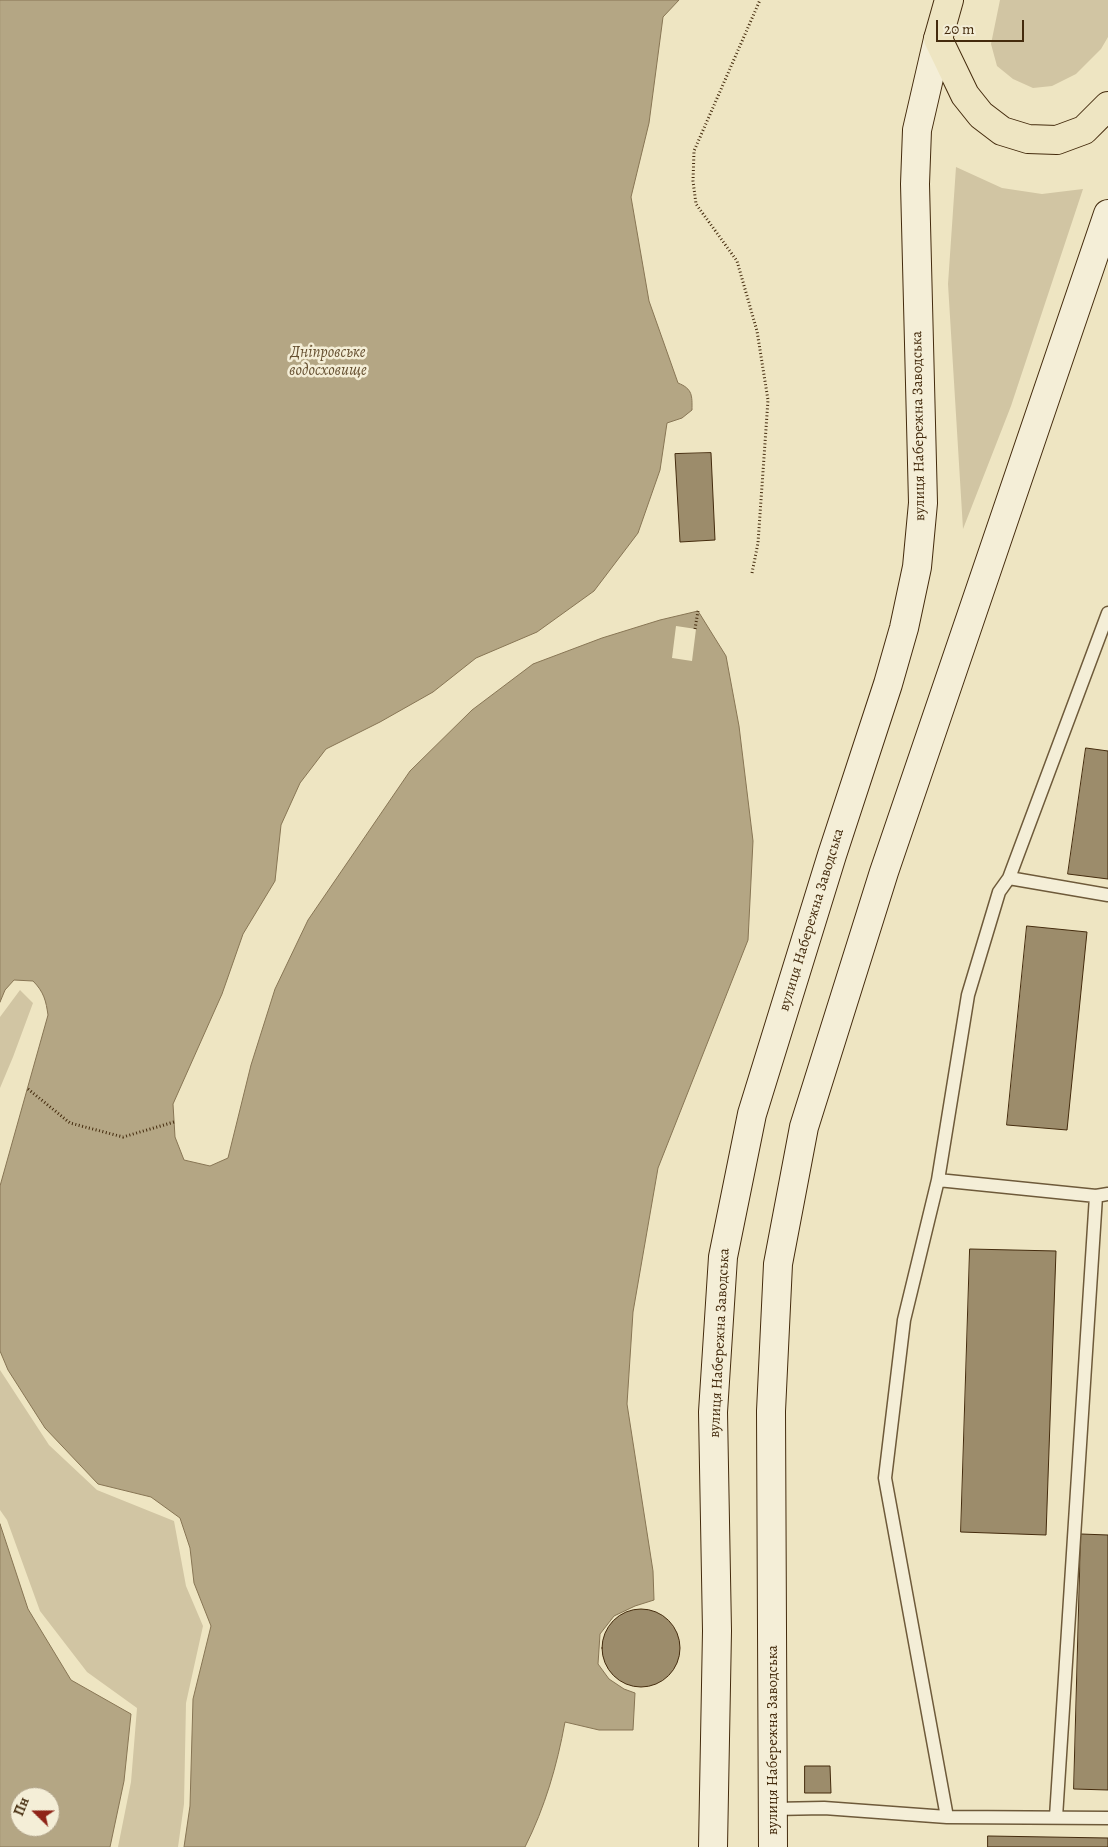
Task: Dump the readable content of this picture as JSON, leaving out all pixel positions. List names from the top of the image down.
{
  "streets": {
    "main road": ["вулиця Набережна Заводська"]
  },
  "water": ["Дніпровське водосховище"],
  "scale_bar": "20 m",
  "north": "left"
}
